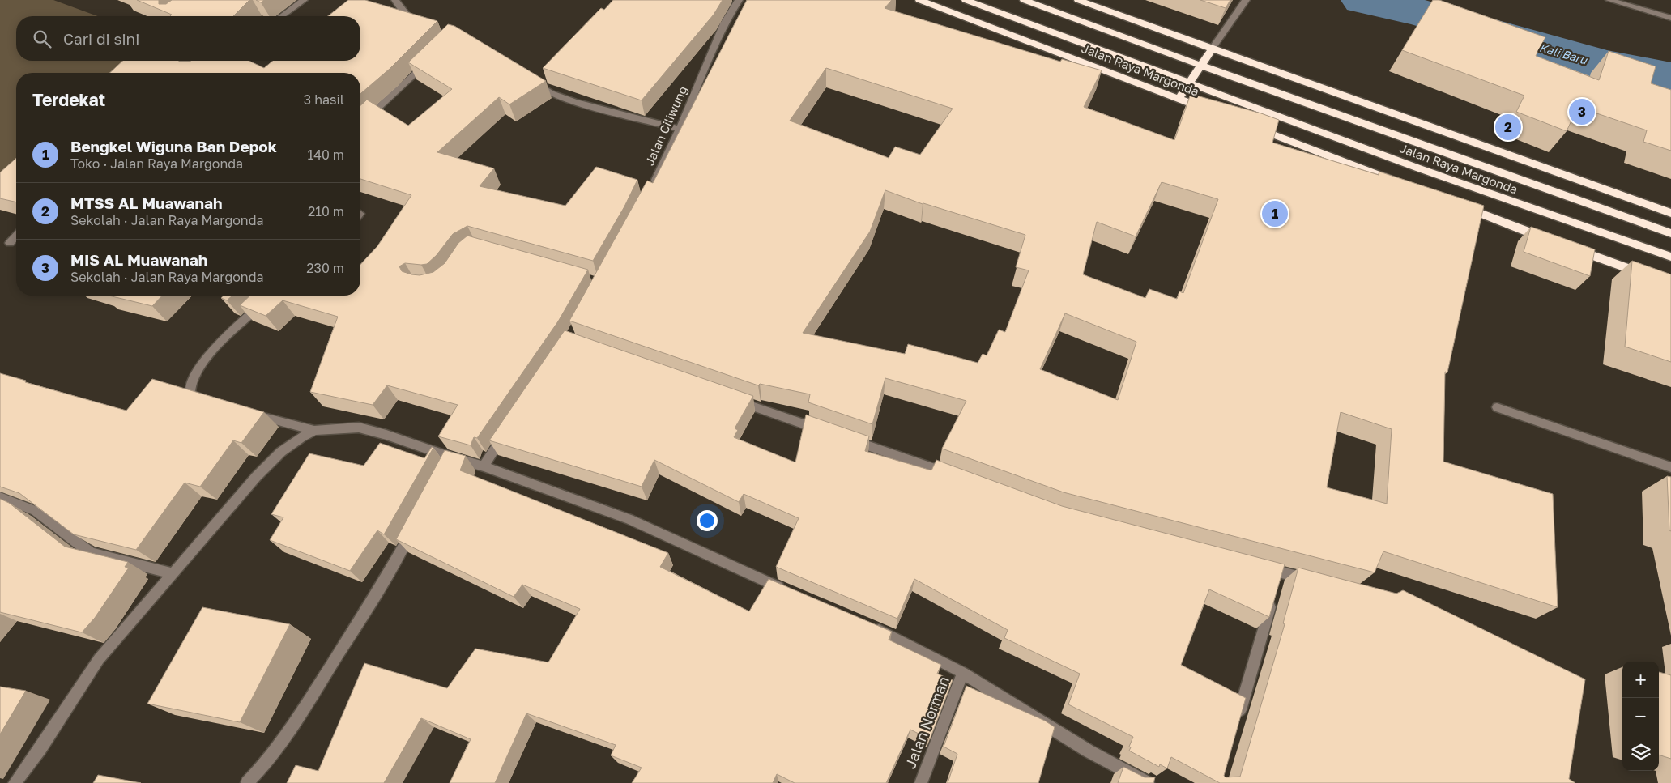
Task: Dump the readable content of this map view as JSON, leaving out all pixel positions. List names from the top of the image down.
{
  "streets": {
    "highway": ["Jalan Raya Margonda"],
    "street": ["Jalan Ciliwung", "Jalan Norman"]
  },
  "water": ["Kali Baru"],
  "page": {
    "search": "Cari di sini",
    "heading": ["Terdekat", "3 hasil"],
    "pins": ["3", "2", "1"],
    "list": [
      {
        "mark": "1",
        "name": "Bengkel Wiguna Ban Depok",
        "note": "Toko · Jalan Raya Margonda",
        "value": "140 m"
      },
      {
        "mark": "2",
        "name": "MTSS AL Muawanah",
        "note": "Sekolah · Jalan Raya Margonda",
        "value": "210 m"
      },
      {
        "mark": "3",
        "name": "MIS AL Muawanah",
        "note": "Sekolah · Jalan Raya Margonda",
        "value": "230 m"
      }
    ],
    "map_buttons": ["+", "−"]
  }
}
